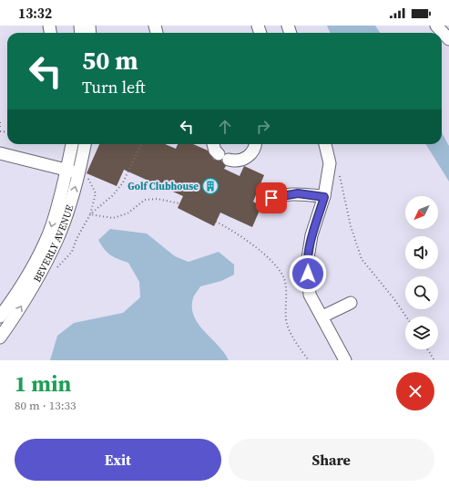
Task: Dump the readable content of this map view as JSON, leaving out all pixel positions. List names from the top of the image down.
{
  "streets": {
    "street": ["BEVERLY AVENUE"]
  },
  "places": {
    "building": ["Golf Clubhouse"]
  },
  "north": "bottom left",
  "page": {
    "status": "13:32",
    "turn": ["50 m", "Turn left"],
    "heading": ["1 min", "80 m · 13:33"],
    "buttons": ["Exit", "Share"]
  }
}
